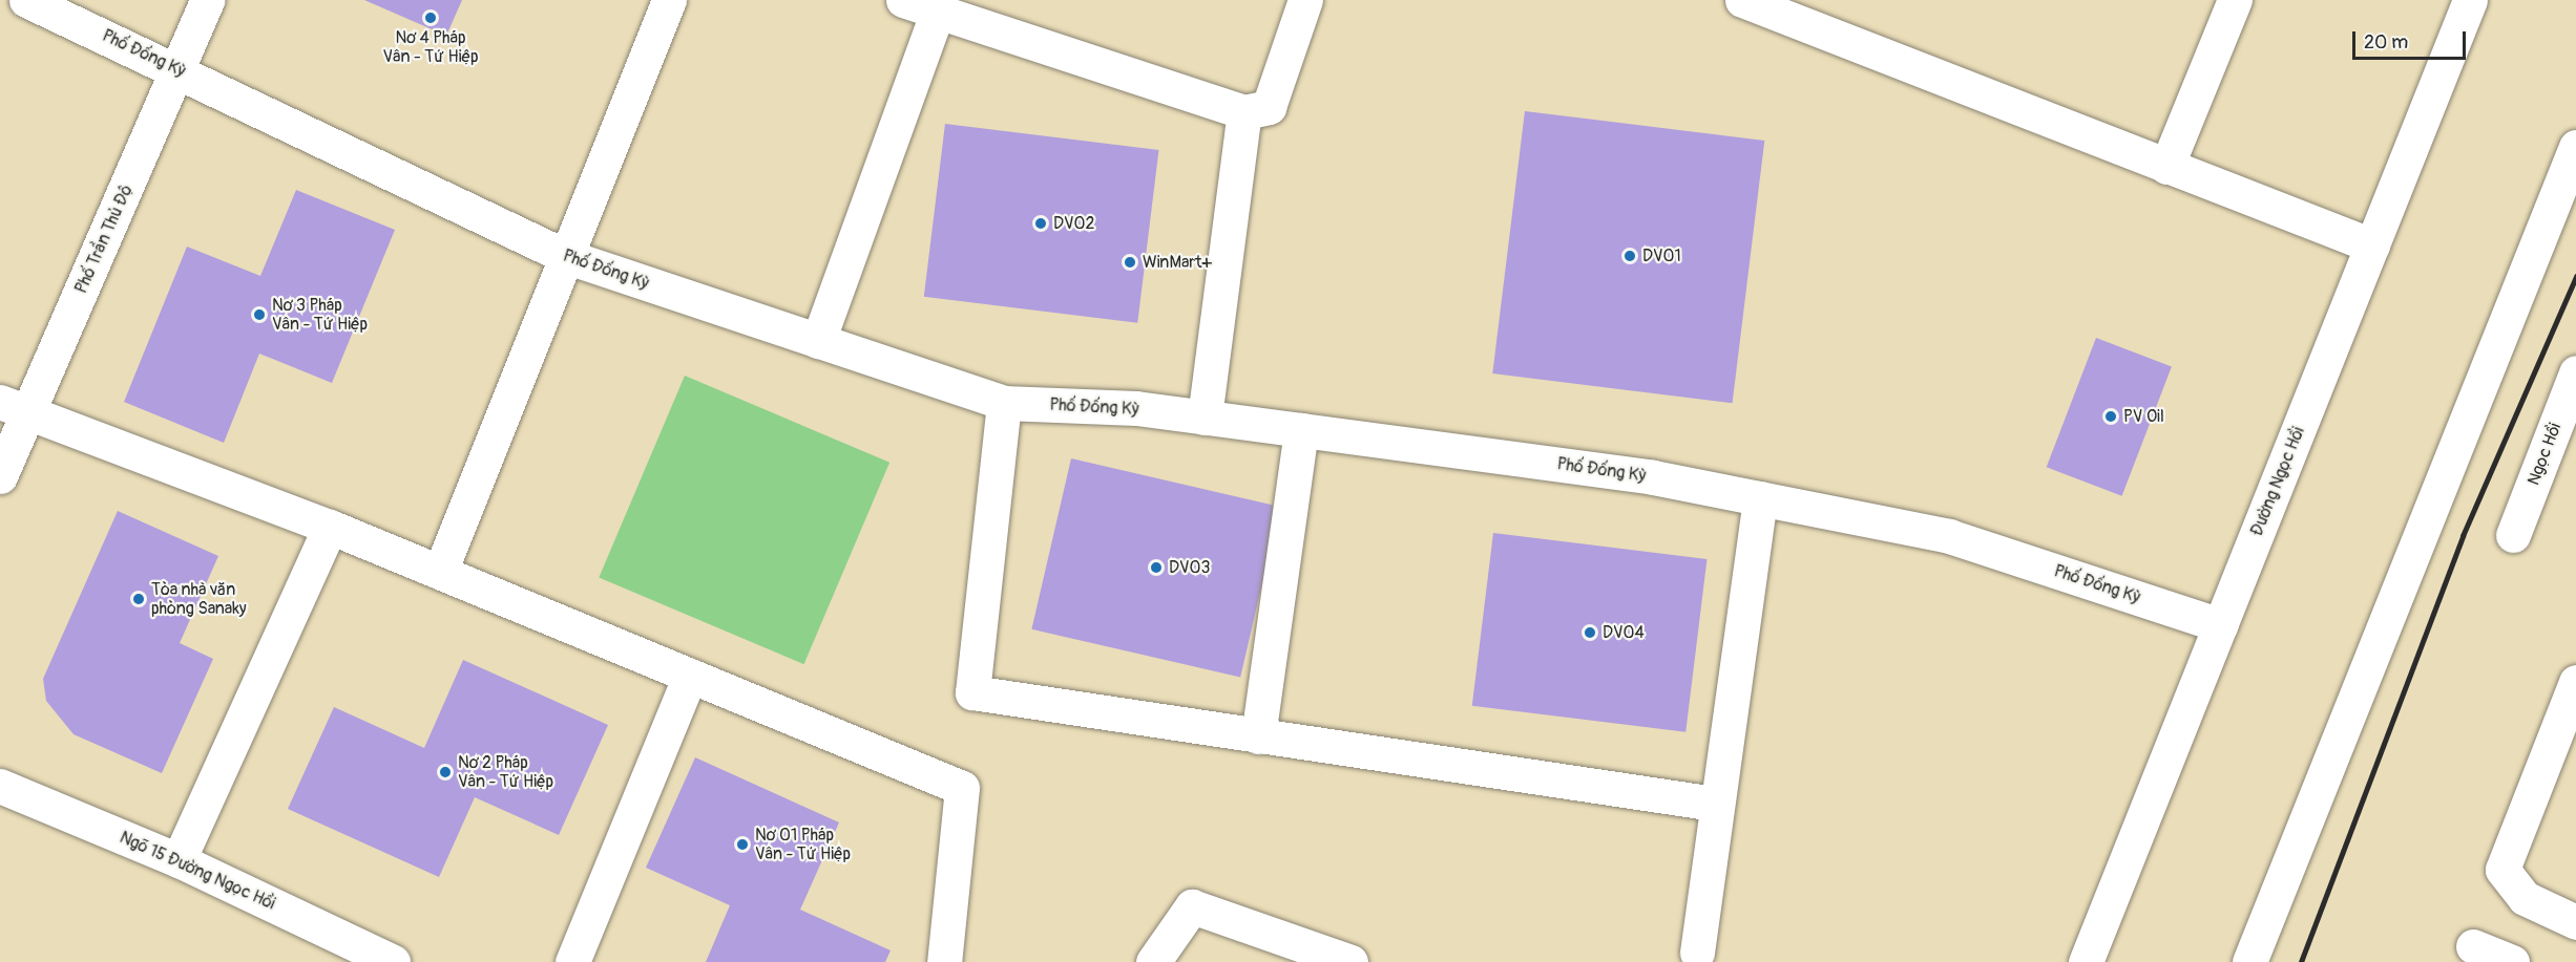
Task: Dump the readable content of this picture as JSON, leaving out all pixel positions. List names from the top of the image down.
{
  "streets": {
    "main road": [
      "Phố Đống Kỳ",
      "Phố Trần Thủ Độ",
      "Ngọc Hồi",
      "Đường Ngọc Hồi",
      "Ngõ 15 Đường Ngọc Hồi"
    ]
  },
  "crossings": [
    ["Phố Đống Kỳ", "Phố Trần Thủ Độ"],
    ["Phố Đống Kỳ", "Đường Ngọc Hồi"]
  ],
  "places": [
    "Nơ 4 Pháp Vân - Tứ Hiệp",
    "DV02",
    "DV01",
    "WinMart+",
    "Nơ 3 Pháp Vân - Tứ Hiệp",
    "PV Oil",
    "DV03",
    "Tòa nhà văn phòng Sanaky",
    "DV04",
    "Nơ 2 Pháp Vân - Tứ Hiệp",
    "Nơ 01 Pháp Vân - Tứ Hiệp"
  ],
  "scale_bar": "20 m"
}
